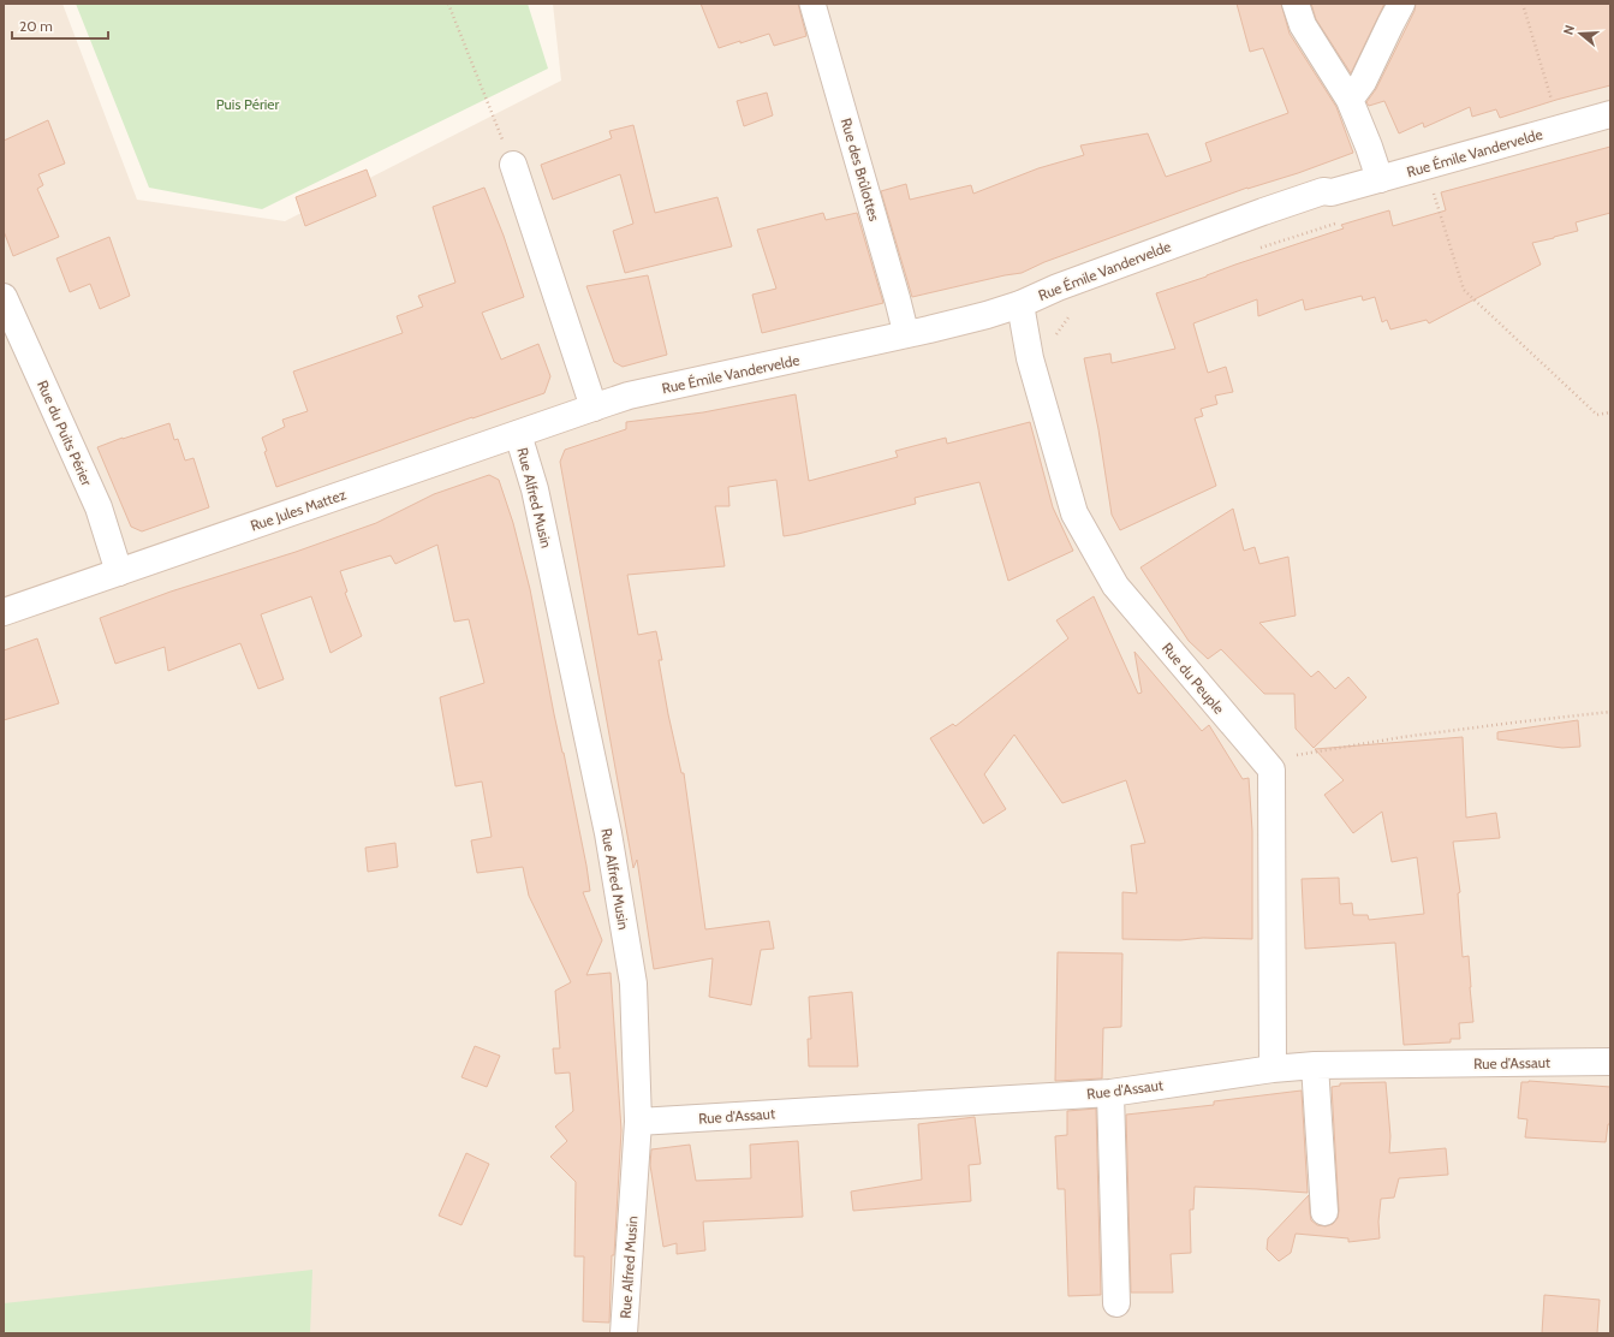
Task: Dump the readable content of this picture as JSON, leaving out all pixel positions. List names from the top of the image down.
{
  "streets": {
    "street": [
      "Rue Émile Vandervelde",
      "Rue des Brûlottes",
      "Rue du Puits Périer",
      "Rue Alfred Musin",
      "Rue Jules Mattez",
      "Rue du Peuple",
      "Rue d'Assaut"
    ]
  },
  "crossings": [
    ["Rue Émile Vandervelde", "Rue des Brûlottes"],
    ["Rue Émile Vandervelde", "Rue Jules Mattez"],
    ["Rue Émile Vandervelde", "Rue du Peuple"],
    ["Rue du Puits Périer", "Rue Jules Mattez"],
    ["Rue Alfred Musin", "Rue Jules Mattez"],
    ["Rue Alfred Musin", "Rue d'Assaut"]
  ],
  "parks": ["Puis Périer"],
  "scale_bar": "20 m",
  "north": "left"
}
